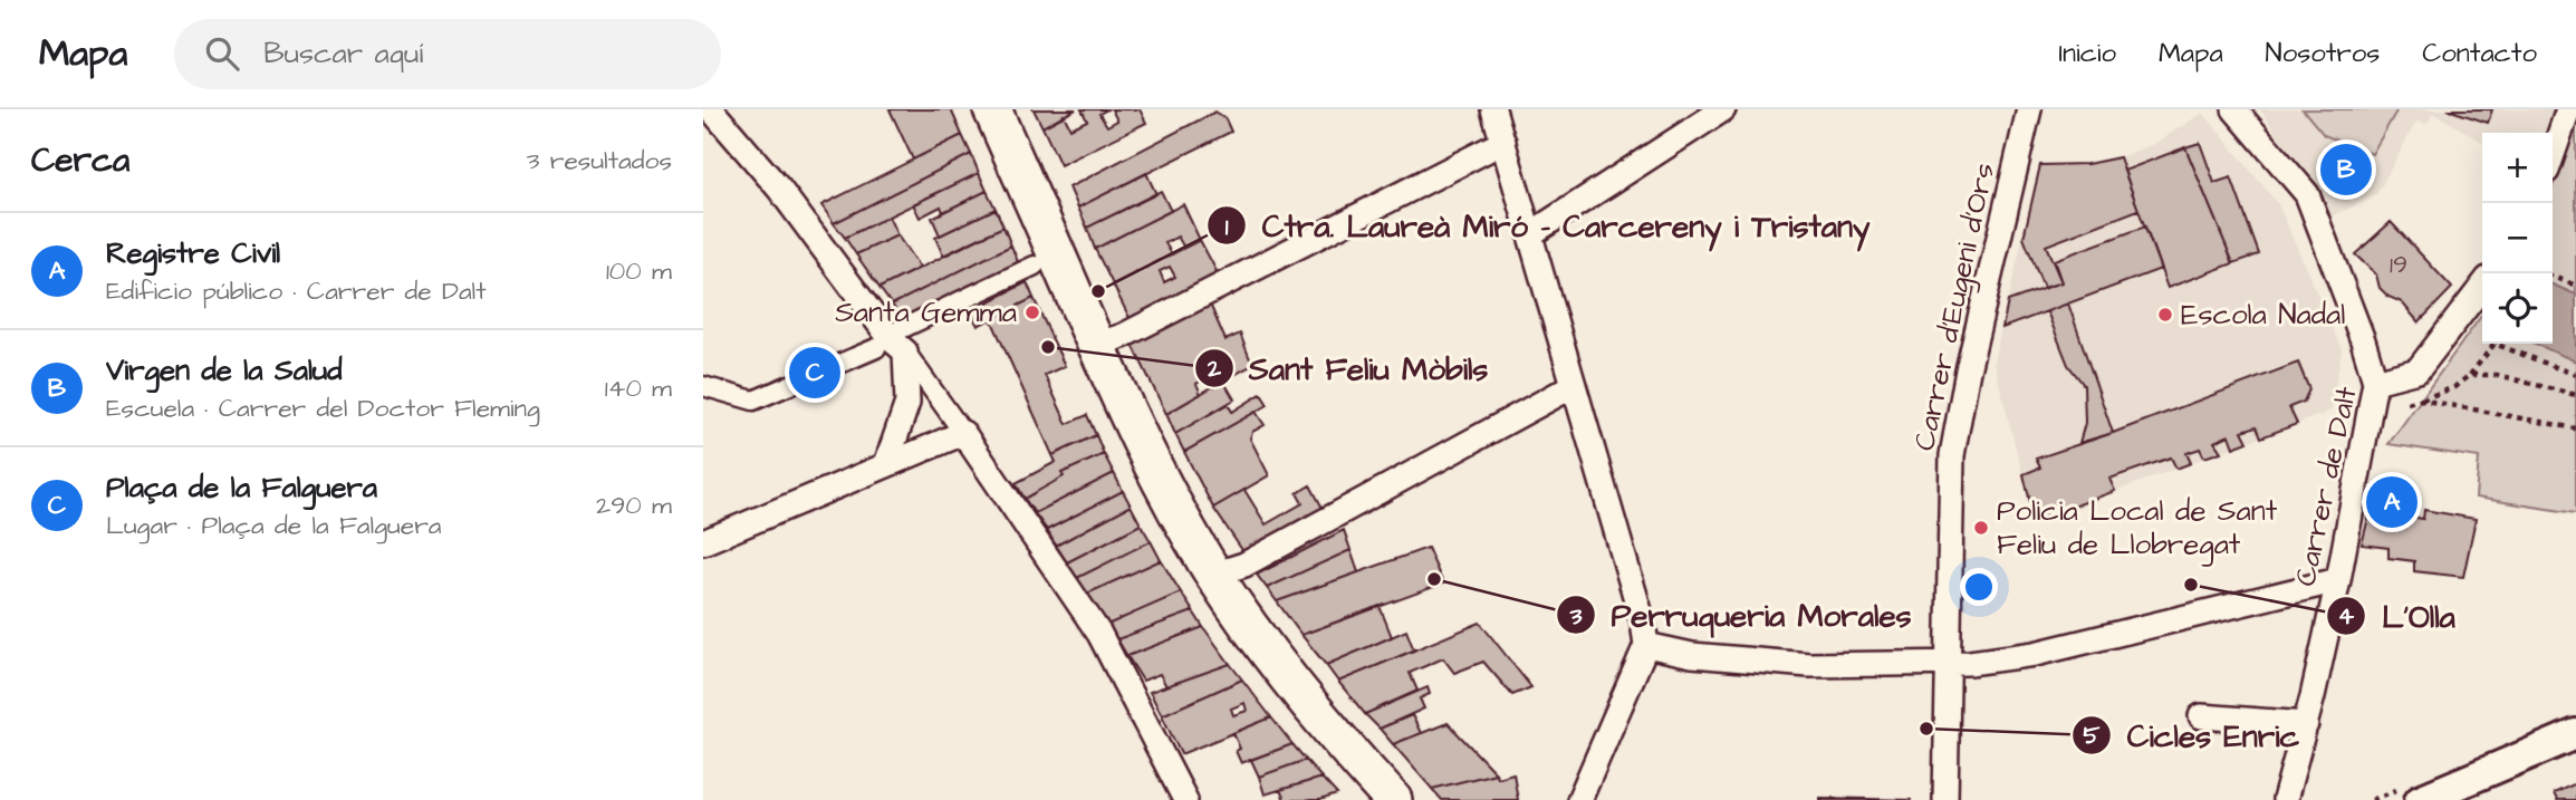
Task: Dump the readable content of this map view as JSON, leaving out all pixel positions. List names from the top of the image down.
{
  "streets": {
    "street": ["Carrer d'Eugeni d'Ors", "Carrer de Dalt"]
  },
  "places": [
    "Ctra. Laureà Miró - Carcereny i Tristany",
    "Santa Gemma",
    "Escola Nadal",
    "Sant Feliu Mòbils",
    "Policia Local de Sant Feliu de Llobregat",
    "Perruqueria Morales",
    "L'Olla",
    "Cicles Enric"
  ],
  "house_numbers": ["19"],
  "page": {
    "header": "Mapa",
    "search": "Buscar aquí",
    "nav": [
      "Inicio",
      "Mapa",
      "Nosotros",
      "Contacto"
    ],
    "heading": ["Cerca", "3 resultados"],
    "map_buttons": ["+", "−"],
    "pins": ["B", "C", "A"],
    "list": [
      {
        "mark": "A",
        "name": "Registre Civil",
        "note": "Edificio público · Carrer de Dalt",
        "value": "100 m"
      },
      {
        "mark": "B",
        "name": "Virgen de la Salud",
        "note": "Escuela · Carrer del Doctor Fleming",
        "value": "140 m"
      },
      {
        "mark": "C",
        "name": "Plaça de la Falguera",
        "note": "Lugar · Plaça de la Falguera",
        "value": "290 m"
      }
    ]
  }
}
